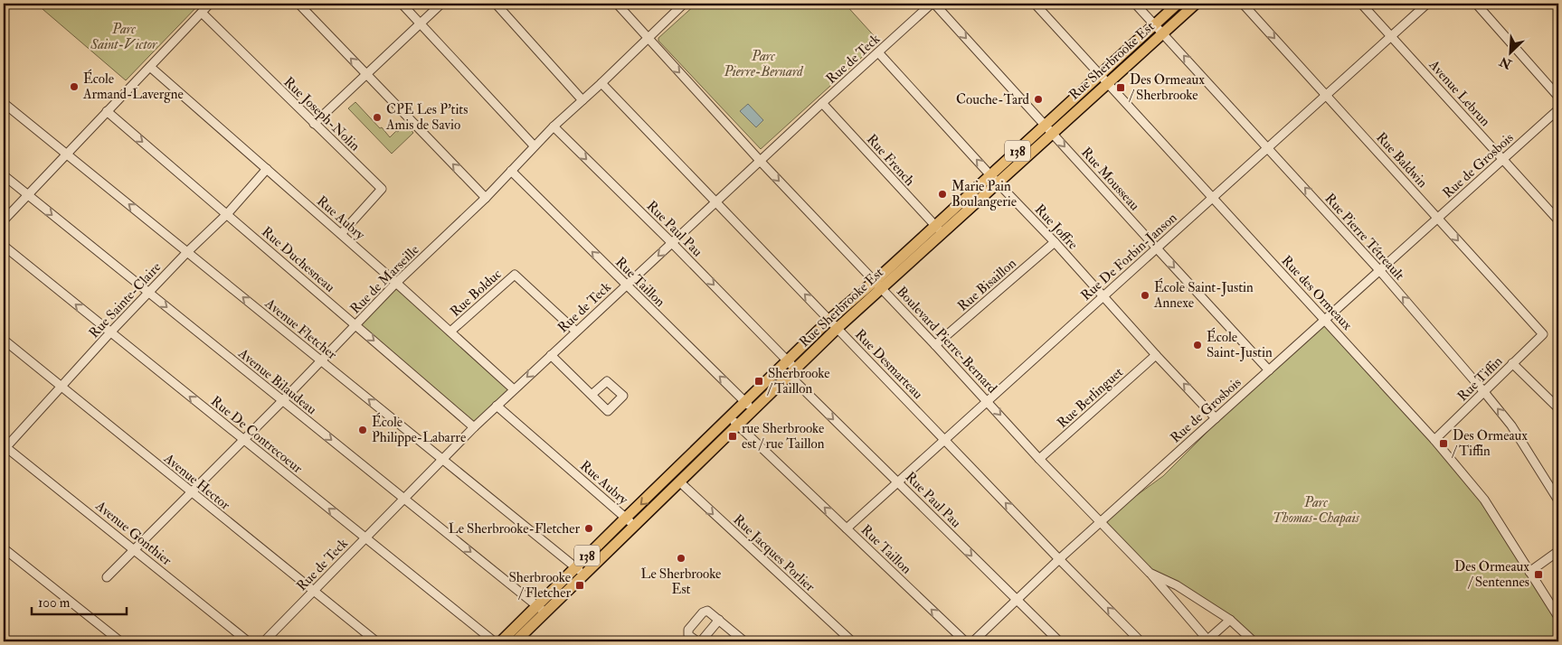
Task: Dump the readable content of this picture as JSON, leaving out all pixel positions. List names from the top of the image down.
{
  "streets": {
    "main road": ["Rue Sherbrooke Est", "138"],
    "street": [
      "Rue de Teck",
      "Avenue Lebrun",
      "Rue Joseph-Nolin",
      "Rue French",
      "Rue Baldwin",
      "Rue de Grosbois",
      "Rue Mousseau",
      "Rue Aubry",
      "Rue Joffre",
      "Rue Paul Pau",
      "Rue Pierre Tétreault",
      "Rue De Forbin-Janson",
      "Rue Duchesneau",
      "Rue de Marseille",
      "Rue Taillon",
      "Rue Bisaillon",
      "Rue Bolduc",
      "Rue des Ormeaux",
      "Rue Sainte-Claire",
      "Avenue Fletcher",
      "Boulevard Pierre-Bernard",
      "Rue Desmarteau",
      "Rue Tiffin",
      "Avenue Bilaudeau",
      "Rue Berlinguet",
      "Rue De Contrecoeur",
      "Avenue Hector",
      "Avenue Gonthier",
      "Rue Jacques Porlier"
    ]
  },
  "crossings": [
    ["Rue de Teck", "Rue French"],
    ["Rue de Teck", "Rue Mousseau"],
    ["Rue de Teck", "Rue Aubry"],
    ["Rue de Teck", "Rue Joffre"],
    ["Rue de Teck", "Rue Paul Pau"],
    ["Rue de Teck", "Rue Duchesneau"],
    ["Rue de Teck", "Rue Taillon"],
    ["Rue de Teck", "Rue Bolduc"],
    ["Rue de Teck", "Avenue Fletcher"],
    ["Rue de Teck", "Boulevard Pierre-Bernard"],
    ["Rue de Teck", "Rue Desmarteau"],
    ["Rue de Teck", "Avenue Bilaudeau"],
    ["Rue de Teck", "Rue De Contrecoeur"],
    ["Rue de Teck", "Avenue Hector"],
    ["Rue Sherbrooke Est", "Rue French"],
    ["Rue Sherbrooke Est", "Rue Mousseau"],
    ["Rue Sherbrooke Est", "Rue Aubry"],
    ["Rue Sherbrooke Est", "Rue Joffre"],
    ["Rue Sherbrooke Est", "Rue Paul Pau"],
    ["Rue Sherbrooke Est", "Rue Pierre Tétreault"],
    ["Rue Sherbrooke Est", "Rue Taillon"],
    ["Rue Sherbrooke Est", "Rue des Ormeaux"],
    ["Rue Sherbrooke Est", "Avenue Fletcher"],
    ["Rue Sherbrooke Est", "Boulevard Pierre-Bernard"],
    ["Rue Sherbrooke Est", "Rue Desmarteau"],
    ["Rue Sherbrooke Est", "Avenue Bilaudeau"],
    ["Rue Sherbrooke Est", "Rue Jacques Porlier"],
    ["Avenue Lebrun", "Rue de Grosbois"],
    ["Avenue Lebrun", "Rue De Forbin-Janson"],
    ["Rue Joseph-Nolin", "Rue Aubry"],
    ["Rue Baldwin", "Rue de Grosbois"],
    ["Rue Baldwin", "Rue De Forbin-Janson"],
    ["Rue Baldwin", "Rue Tiffin"],
    ["Rue de Grosbois", "Rue Mousseau"],
    ["Rue de Grosbois", "Rue Joffre"],
    ["Rue de Grosbois", "Rue Paul Pau"],
    ["Rue de Grosbois", "Rue Pierre Tétreault"],
    ["Rue de Grosbois", "Rue des Ormeaux"],
    ["Rue de Grosbois", "Boulevard Pierre-Bernard"],
    ["Rue de Grosbois", "Rue Desmarteau"],
    ["Rue Mousseau", "Rue De Forbin-Janson"],
    ["Rue Aubry", "Rue de Marseille"],
    ["Rue Aubry", "Rue Bolduc"],
    ["Rue Aubry", "Rue Sainte-Claire"],
    ["Rue Joffre", "Rue De Forbin-Janson"],
    ["Rue Joffre", "Rue Bisaillon"],
    ["Rue Joffre", "Rue Berlinguet"],
    ["Rue Paul Pau", "Rue De Forbin-Janson"],
    ["Rue Paul Pau", "Rue de Marseille"],
    ["Rue Pierre Tétreault", "Rue De Forbin-Janson"],
    ["Rue Pierre Tétreault", "Rue Tiffin"],
    ["Rue De Forbin-Janson", "Rue Taillon"],
    ["Rue De Forbin-Janson", "Rue des Ormeaux"],
    ["Rue De Forbin-Janson", "Boulevard Pierre-Bernard"],
    ["Rue De Forbin-Janson", "Rue Desmarteau"],
    ["Rue Duchesneau", "Rue de Marseille"],
    ["Rue Duchesneau", "Rue Sainte-Claire"],
    ["Rue de Marseille", "Rue Taillon"],
    ["Rue de Marseille", "Avenue Fletcher"],
    ["Rue de Marseille", "Boulevard Pierre-Bernard"],
    ["Rue de Marseille", "Rue Desmarteau"],
    ["Rue de Marseille", "Avenue Bilaudeau"],
    ["Rue de Marseille", "Rue De Contrecoeur"],
    ["Rue de Marseille", "Avenue Hector"],
    ["Rue de Marseille", "Avenue Gonthier"],
    ["Rue Bisaillon", "Boulevard Pierre-Bernard"],
    ["Rue des Ormeaux", "Rue Tiffin"],
    ["Rue Sainte-Claire", "Avenue Fletcher"],
    ["Rue Sainte-Claire", "Avenue Bilaudeau"],
    ["Rue Sainte-Claire", "Rue De Contrecoeur"],
    ["Rue Sainte-Claire", "Avenue Hector"],
    ["Rue Sainte-Claire", "Avenue Gonthier"],
    ["Boulevard Pierre-Bernard", "Rue Berlinguet"]
  ],
  "one_way": [
    "Rue Baldwin",
    "Rue Mousseau",
    "Rue Joffre",
    "Rue Paul Pau",
    "Rue Pierre Tétreault",
    "Rue Duchesneau",
    "Rue Taillon",
    "Avenue Fletcher",
    "Boulevard Pierre-Bernard",
    "Rue Desmarteau",
    "Avenue Bilaudeau",
    "Rue De Contrecoeur",
    "Rue Jacques Porlier"
  ],
  "parks": ["Parc Saint-Victor", "Parc Pierre-Bernard", "Parc Thomas-Chapais"],
  "places": {
    "other": [
      "École Armand-Lavergne",
      "Couche-Tard",
      "CPE Les P'tits Amis de Savio",
      "Marie Pain Boulangerie",
      "École Saint-Justin Annexe",
      "École Saint-Justin",
      "École Philippe-Labarre",
      "Le Sherbrooke-Fletcher",
      "Le Sherbrooke Est"
    ],
    "transit": [
      "Des Ormeaux / Sherbrooke",
      "Sherbrooke / Taillon",
      "rue Sherbrooke est / rue Taillon",
      "Des Ormeaux / Tiffin",
      "Des Ormeaux / Sentennes",
      "Sherbrooke / Fletcher"
    ]
  },
  "scale_bar": "100 m",
  "north": "bottom left"
}
